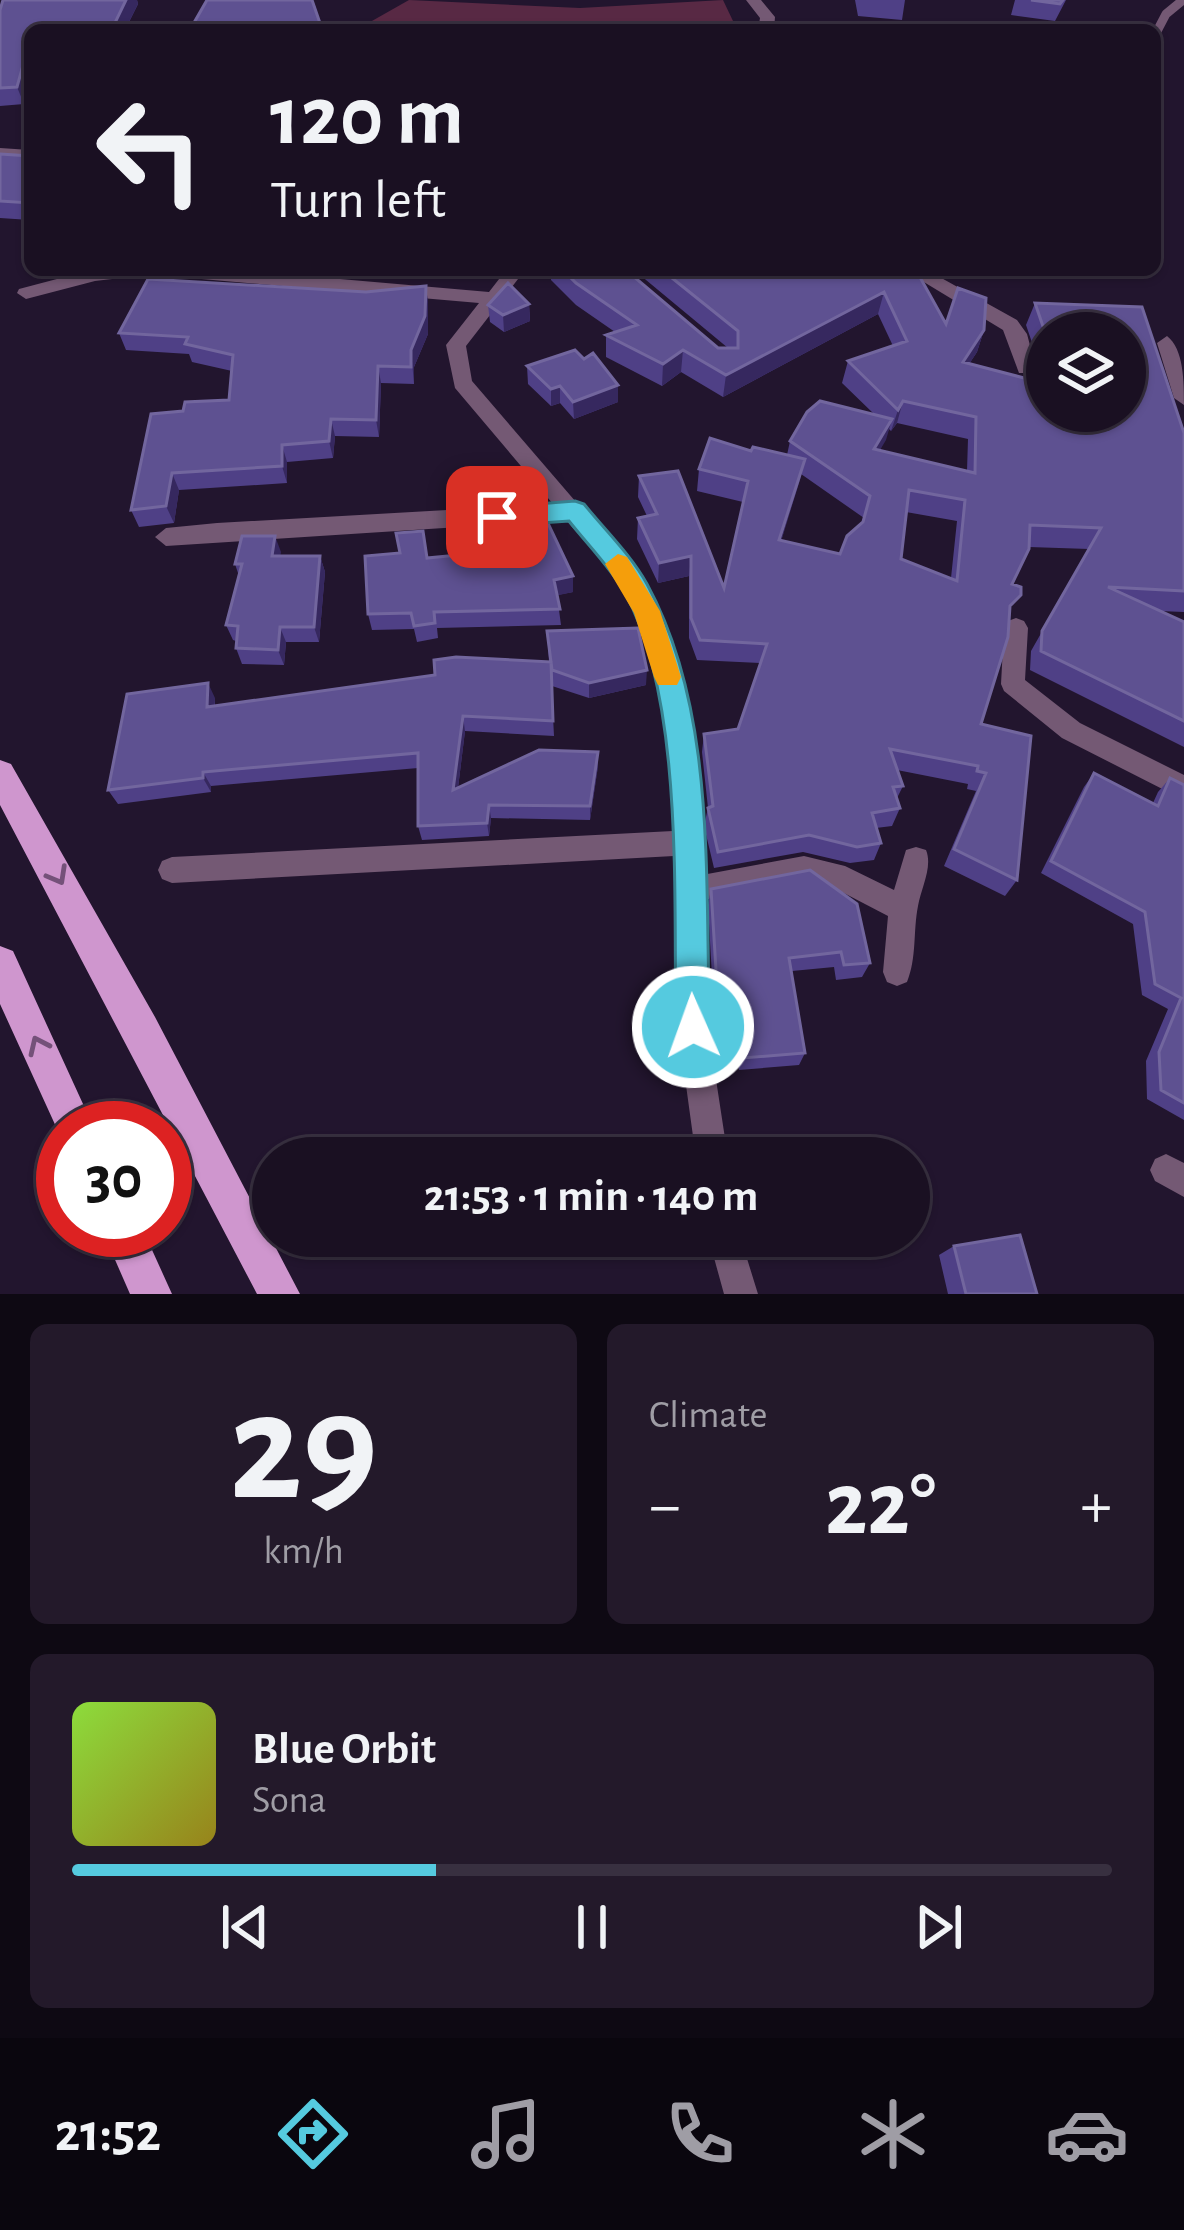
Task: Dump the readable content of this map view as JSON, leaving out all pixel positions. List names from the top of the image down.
{
  "page": {
    "turn": ["120 m", "Turn left"],
    "limit": "30",
    "trip": "21:53 · 1 min · 140 m",
    "tile": [
      ["29", "km/h"],
      "Climate"
    ],
    "heat": ["−", "22°", "+"],
    "song": ["Blue Orbit", "Sona"],
    "tabs": "21:52"
  }
}
